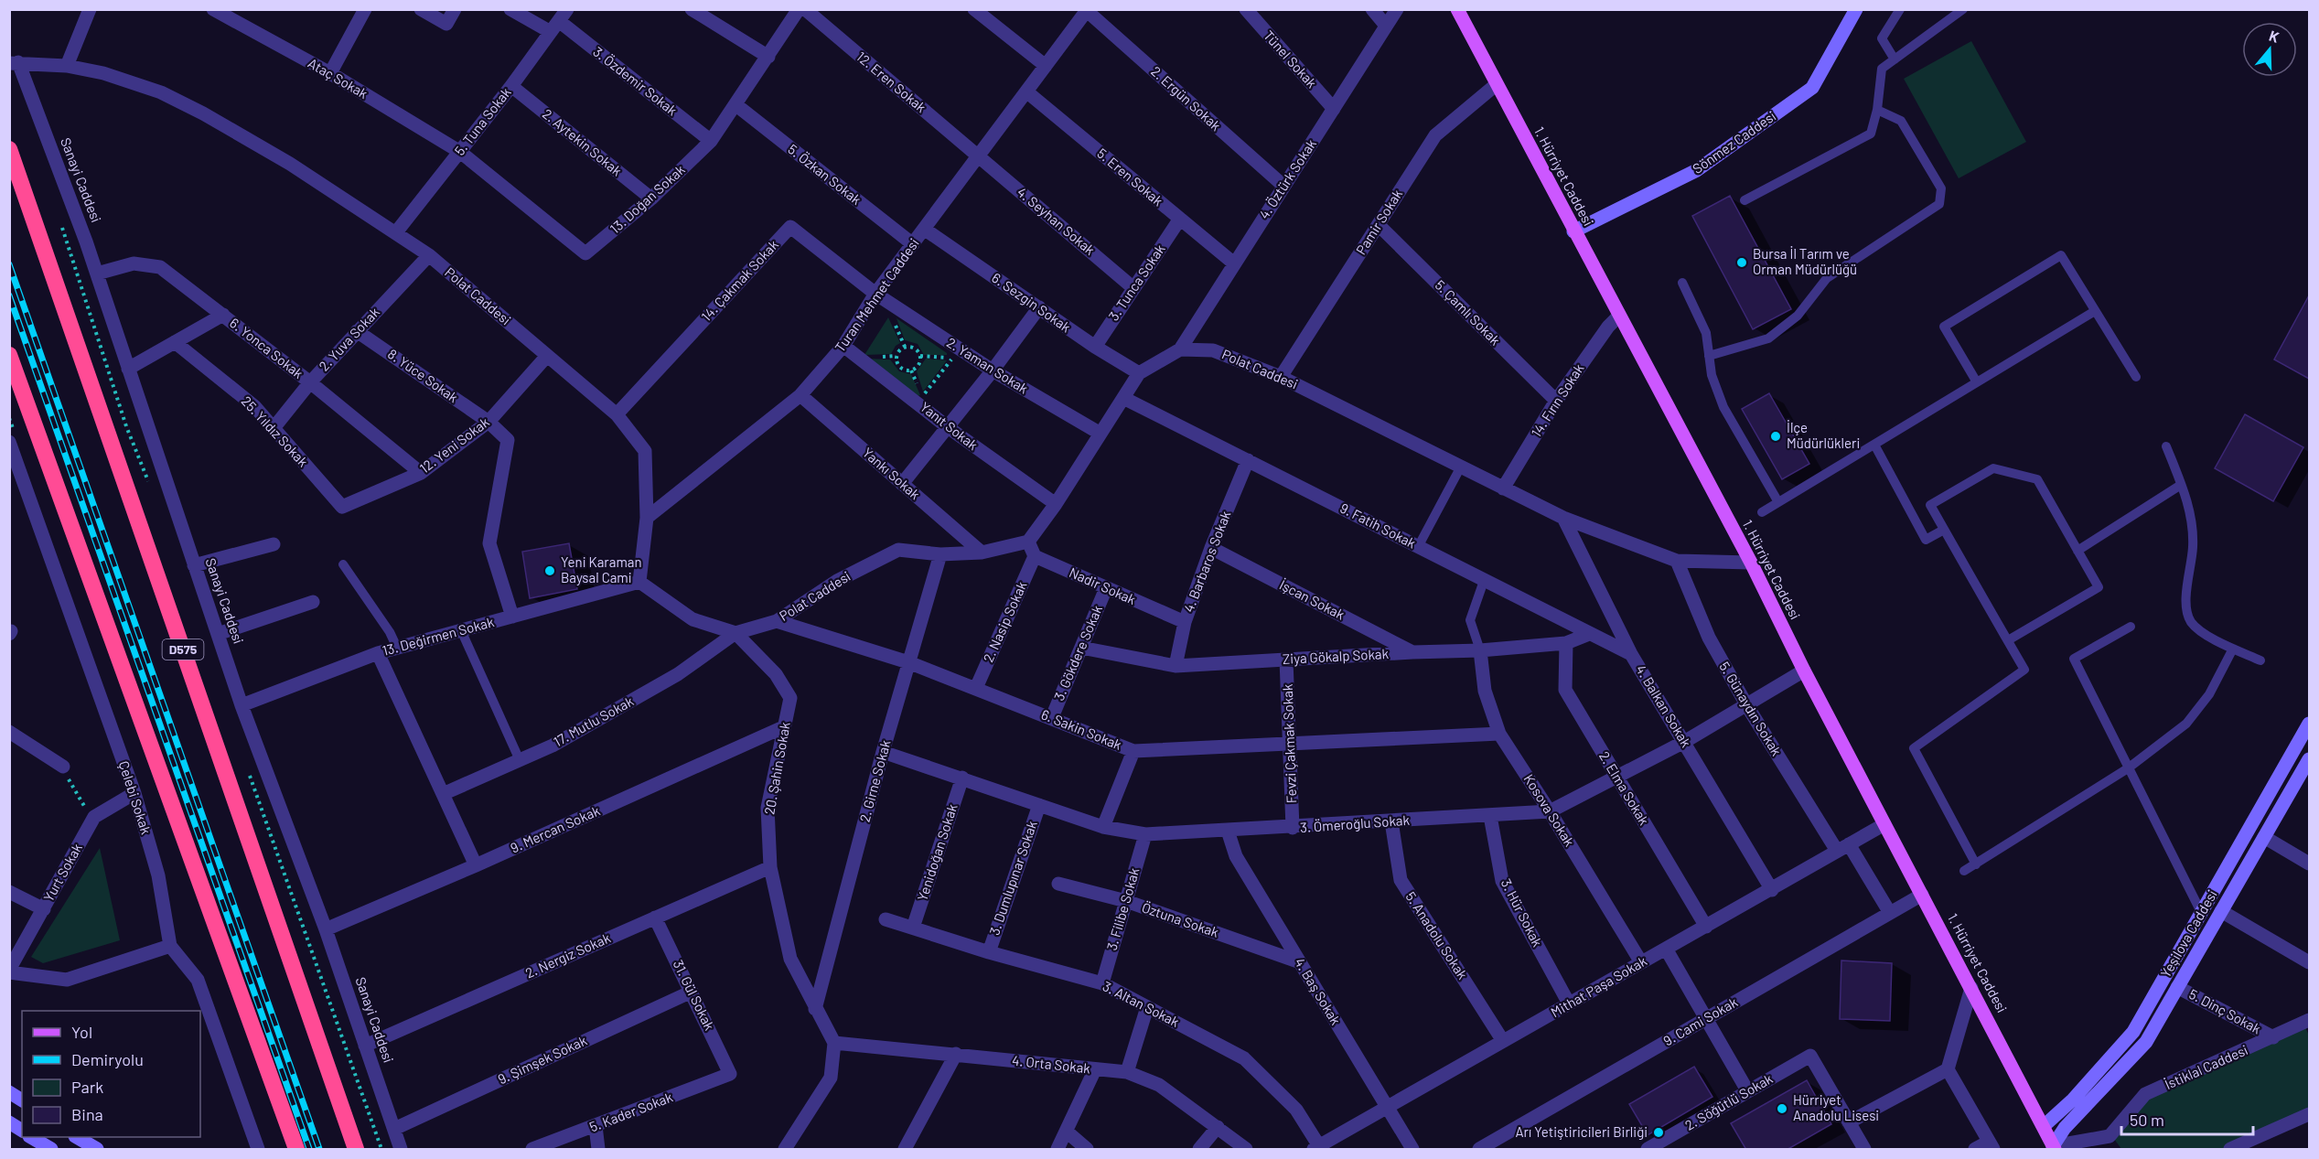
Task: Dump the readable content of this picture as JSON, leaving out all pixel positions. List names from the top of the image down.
{
  "streets": {
    "highway": ["D575"],
    "main road": ["Sönmez Caddesi", "1. Hürriyet Caddesi", "Yeşilova Caddesi"],
    "street": [
      "Tünel Sokak",
      "Ataç Sokak",
      "3. Özdemir Sokak",
      "12. Eren Sokak",
      "2. Ergün Sokak",
      "5. Tuna Sokak",
      "2. Aytekin Sokak",
      "5. Özkan Sokak",
      "5. Eren Sokak",
      "4. Öztürk Sokak",
      "Sanayi Caddesi",
      "13. Doğan Sokak",
      "4. Seyhan Sokak",
      "Pamir Sokak",
      "14. Çakmak Sokak",
      "3. Tunca Sokak",
      "Turan Mehmet Caddesi",
      "Polat Caddesi",
      "6. Sezgin Sokak",
      "5. Çamlı Sokak",
      "2. Yuva Sokak",
      "6. Yonca Sokak",
      "2. Yaman Sokak",
      "8. Yüce Sokak",
      "14. Fırın Sokak",
      "Yanıt Sokak",
      "25. Yıldız Sokak",
      "12. Yeni Sokak",
      "Yankı Sokak",
      "9. Fatih Sokak",
      "4. Barbaros Sokak",
      "Nadir Sokak",
      "İşcan Sokak",
      "2. Nasip Sokak",
      "13. Değirmen Sokak",
      "3. Gökdere Sokak",
      "Ziya Gökalp Sokak",
      "4. Balkan Sokak",
      "5. Günaydın Sokak",
      "17. Mutlu Sokak",
      "6. Sakin Sokak",
      "Fevzi Çakmak Sokak",
      "20. Şahin Sokak",
      "2. Girne Sokak",
      "2. Elma Sokak",
      "Çelebi Sokak",
      "Kosova Sokak",
      "3. Ömeroğlu Sokak",
      "9. Mercan Sokak",
      "Yenidoğan Sokak",
      "Yurt Sokak",
      "3. Dumlupınar Sokak",
      "3. Filibe Sokak",
      "3. Hür Sokak",
      "Öztuna Sokak",
      "5. Anadolu Sokak",
      "2. Nergiz Sokak",
      "Mithat Paşa Sokak",
      "4. Baş Sokak",
      "31. Gül Sokak",
      "3. Altan Sokak",
      "5. Dinç Sokak",
      "9. Cami Sokak",
      "9. Şimşek Sokak",
      "4. Orta Sokak",
      "İstiklal Caddesi",
      "2. Söğütlü Sokak",
      "5. Kader Sokak"
    ]
  },
  "crossings": [
    ["Tünel Sokak", "4. Öztürk Sokak"],
    ["Ataç Sokak", "5. Tuna Sokak"],
    ["Ataç Sokak", "13. Doğan Sokak"],
    ["3. Özdemir Sokak", "5. Tuna Sokak"],
    ["3. Özdemir Sokak", "13. Doğan Sokak"],
    ["12. Eren Sokak", "4. Seyhan Sokak"],
    ["12. Eren Sokak", "Turan Mehmet Caddesi"],
    ["2. Ergün Sokak", "4. Öztürk Sokak"],
    ["2. Ergün Sokak", "Turan Mehmet Caddesi"],
    ["5. Tuna Sokak", "2. Aytekin Sokak"],
    ["5. Tuna Sokak", "13. Doğan Sokak"],
    ["5. Tuna Sokak", "Polat Caddesi"],
    ["2. Aytekin Sokak", "13. Doğan Sokak"],
    ["Sönmez Caddesi", "1. Hürriyet Caddesi"],
    ["5. Özkan Sokak", "13. Doğan Sokak"],
    ["5. Özkan Sokak", "Turan Mehmet Caddesi"],
    ["1. Hürriyet Caddesi", "Pamir Sokak"],
    ["1. Hürriyet Caddesi", "Polat Caddesi"],
    ["1. Hürriyet Caddesi", "14. Fırın Sokak"],
    ["1. Hürriyet Caddesi", "3. Ömeroğlu Sokak"],
    ["1. Hürriyet Caddesi", "Yeşilova Caddesi"],
    ["1. Hürriyet Caddesi", "Mithat Paşa Sokak"],
    ["1. Hürriyet Caddesi", "9. Cami Sokak"],
    ["1. Hürriyet Caddesi", "İstiklal Caddesi"],
    ["5. Eren Sokak", "4. Öztürk Sokak"],
    ["5. Eren Sokak", "3. Tunca Sokak"],
    ["5. Eren Sokak", "Turan Mehmet Caddesi"],
    ["4. Öztürk Sokak", "Polat Caddesi"],
    ["Sanayi Caddesi", "Polat Caddesi"],
    ["Sanayi Caddesi", "6. Yonca Sokak"],
    ["Sanayi Caddesi", "13. Değirmen Sokak"],
    ["Sanayi Caddesi", "9. Mercan Sokak"],
    ["Sanayi Caddesi", "2. Nergiz Sokak"],
    ["Sanayi Caddesi", "9. Şimşek Sokak"],
    ["4. Seyhan Sokak", "3. Tunca Sokak"],
    ["4. Seyhan Sokak", "Turan Mehmet Caddesi"],
    ["Pamir Sokak", "Polat Caddesi"],
    ["Pamir Sokak", "5. Çamlı Sokak"],
    ["14. Çakmak Sokak", "Turan Mehmet Caddesi"],
    ["14. Çakmak Sokak", "Polat Caddesi"],
    ["14. Çakmak Sokak", "2. Yaman Sokak"],
    ["3. Tunca Sokak", "6. Sezgin Sokak"],
    ["Turan Mehmet Caddesi", "Polat Caddesi"],
    ["Turan Mehmet Caddesi", "6. Sezgin Sokak"],
    ["Turan Mehmet Caddesi", "2. Yaman Sokak"],
    ["Turan Mehmet Caddesi", "Yanıt Sokak"],
    ["Turan Mehmet Caddesi", "Yankı Sokak"],
    ["Polat Caddesi", "2. Yuva Sokak"],
    ["Polat Caddesi", "14. Fırın Sokak"],
    ["Polat Caddesi", "12. Yeni Sokak"],
    ["Polat Caddesi", "Yankı Sokak"],
    ["Polat Caddesi", "13. Değirmen Sokak"],
    ["Polat Caddesi", "4. Balkan Sokak"],
    ["Polat Caddesi", "5. Günaydın Sokak"],
    ["Polat Caddesi", "17. Mutlu Sokak"],
    ["Polat Caddesi", "6. Sakin Sokak"],
    ["Polat Caddesi", "20. Şahin Sokak"],
    ["Polat Caddesi", "2. Girne Sokak"],
    ["5. Çamlı Sokak", "14. Fırın Sokak"],
    ["2. Yuva Sokak", "6. Yonca Sokak"],
    ["2. Yuva Sokak", "8. Yüce Sokak"],
    ["2. Yuva Sokak", "25. Yıldız Sokak"],
    ["6. Yonca Sokak", "12. Yeni Sokak"],
    ["8. Yüce Sokak", "12. Yeni Sokak"],
    ["8. Yüce Sokak", "13. Değirmen Sokak"],
    ["25. Yıldız Sokak", "12. Yeni Sokak"],
    ["9. Fatih Sokak", "4. Barbaros Sokak"],
    ["9. Fatih Sokak", "Ziya Gökalp Sokak"],
    ["9. Fatih Sokak", "4. Balkan Sokak"],
    ["4. Barbaros Sokak", "Nadir Sokak"],
    ["4. Barbaros Sokak", "İşcan Sokak"],
    ["4. Barbaros Sokak", "Ziya Gökalp Sokak"],
    ["Nadir Sokak", "2. Nasip Sokak"],
    ["Nadir Sokak", "3. Gökdere Sokak"],
    ["İşcan Sokak", "Ziya Gökalp Sokak"],
    ["2. Nasip Sokak", "6. Sakin Sokak"],
    ["3. Gökdere Sokak", "Ziya Gökalp Sokak"],
    ["3. Gökdere Sokak", "6. Sakin Sokak"],
    ["Ziya Gökalp Sokak", "Fevzi Çakmak Sokak"],
    ["Ziya Gökalp Sokak", "2. Elma Sokak"],
    ["Ziya Gökalp Sokak", "Kosova Sokak"],
    ["4. Balkan Sokak", "3. Ömeroğlu Sokak"],
    ["4. Balkan Sokak", "Mithat Paşa Sokak"],
    ["5. Günaydın Sokak", "3. Ömeroğlu Sokak"],
    ["5. Günaydın Sokak", "Mithat Paşa Sokak"],
    ["5. Günaydın Sokak", "9. Cami Sokak"],
    ["17. Mutlu Sokak", "20. Şahin Sokak"],
    ["6. Sakin Sokak", "Fevzi Çakmak Sokak"],
    ["6. Sakin Sokak", "2. Girne Sokak"],
    ["6. Sakin Sokak", "Kosova Sokak"],
    ["Fevzi Çakmak Sokak", "3. Ömeroğlu Sokak"],
    ["20. Şahin Sokak", "2. Girne Sokak"],
    ["20. Şahin Sokak", "9. Mercan Sokak"],
    ["20. Şahin Sokak", "2. Nergiz Sokak"],
    ["20. Şahin Sokak", "4. Orta Sokak"],
    ["2. Girne Sokak", "3. Ömeroğlu Sokak"],
    ["2. Elma Sokak", "3. Ömeroğlu Sokak"],
    ["2. Elma Sokak", "Mithat Paşa Sokak"],
    ["Kosova Sokak", "3. Ömeroğlu Sokak"],
    ["Kosova Sokak", "Mithat Paşa Sokak"],
    ["3. Ömeroğlu Sokak", "Yenidoğan Sokak"],
    ["3. Ömeroğlu Sokak", "3. Dumlupınar Sokak"],
    ["3. Ömeroğlu Sokak", "3. Filibe Sokak"],
    ["3. Ömeroğlu Sokak", "3. Hür Sokak"],
    ["3. Ömeroğlu Sokak", "5. Anadolu Sokak"],
    ["3. Ömeroğlu Sokak", "4. Baş Sokak"],
    ["Yenidoğan Sokak", "3. Altan Sokak"],
    ["3. Dumlupınar Sokak", "3. Altan Sokak"],
    ["3. Filibe Sokak", "Öztuna Sokak"],
    ["3. Filibe Sokak", "3. Altan Sokak"],
    ["3. Hür Sokak", "Mithat Paşa Sokak"],
    ["Öztuna Sokak", "4. Baş Sokak"],
    ["Yeşilova Caddesi", "5. Dinç Sokak"],
    ["Yeşilova Caddesi", "İstiklal Caddesi"],
    ["5. Anadolu Sokak", "Mithat Paşa Sokak"],
    ["2. Nergiz Sokak", "31. Gül Sokak"],
    ["Mithat Paşa Sokak", "4. Baş Sokak"],
    ["Mithat Paşa Sokak", "3. Altan Sokak"],
    ["31. Gül Sokak", "9. Şimşek Sokak"],
    ["31. Gül Sokak", "5. Kader Sokak"],
    ["5. Dinç Sokak", "İstiklal Caddesi"]
  ],
  "places": [
    "Bursa İl Tarım ve Orman Müdürlüğü",
    "İlçe Müdürlükleri",
    "Yeni Karaman Baysal Cami",
    "Hürriyet Anadolu Lisesi",
    "Arı Yetiştiricileri Birliği"
  ],
  "legend": [
    "Yol",
    "Demiryolu",
    "Park",
    "Bina"
  ],
  "scale_bar": "50 m",
  "north": "top"
}
